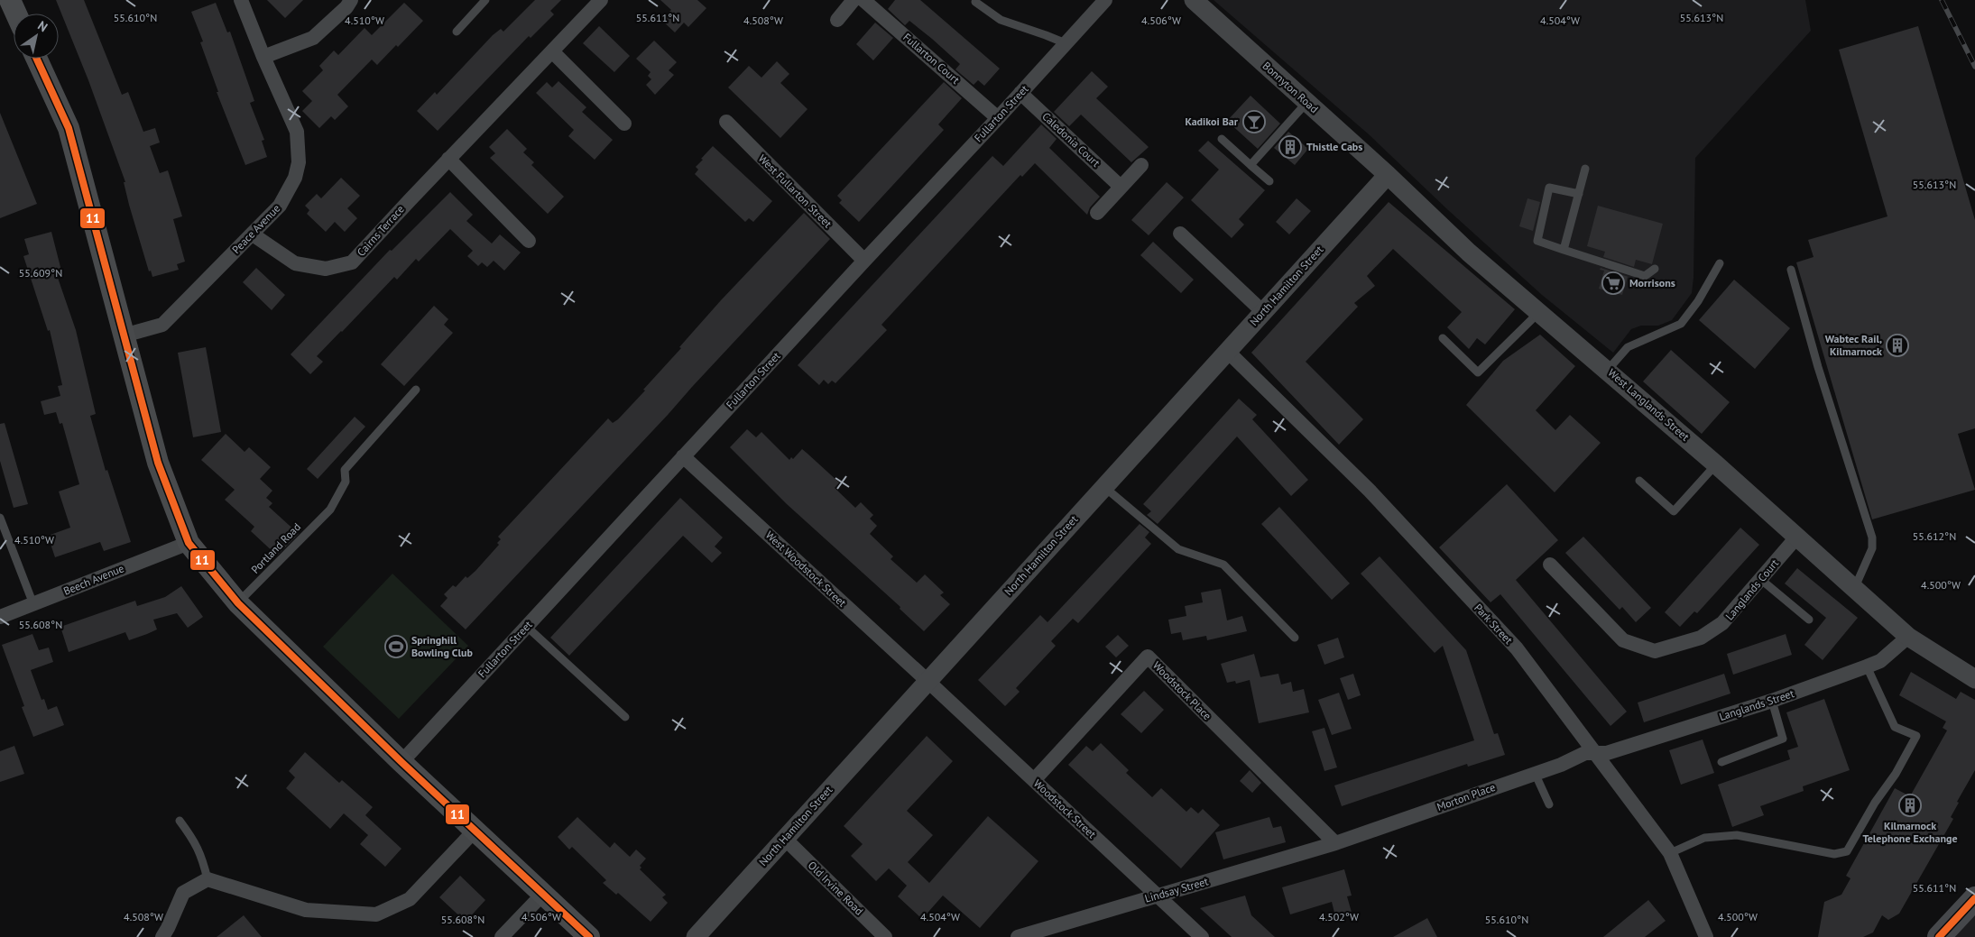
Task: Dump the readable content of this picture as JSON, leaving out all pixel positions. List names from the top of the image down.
{
  "streets": {
    "street": [
      "Fullarton Court",
      "Bonnyton Road",
      "Fullarton Street",
      "Caledonia Court",
      "West Fullarton Street",
      "Peace Avenue",
      "Cairns Terrace",
      "North Hamilton Street",
      "West Langlands Street",
      "West Woodstock Street",
      "Beech Avenue",
      "Langlands Court",
      "Park Street",
      "Woodstock Place",
      "Langlands Street",
      "Morton Place",
      "Woodstock Street",
      "Old Irvine Road",
      "Lindsay Street"
    ],
    "lane": ["Portland Road"]
  },
  "crossings": [
    ["Fullarton Court", "Fullarton Street"],
    ["Bonnyton Road", "North Hamilton Street"],
    ["Bonnyton Road", "West Langlands Street"],
    ["Fullarton Street", "Caledonia Court"],
    ["Fullarton Street", "West Fullarton Street"],
    ["Fullarton Street", "West Woodstock Street"],
    ["Peace Avenue", "Cairns Terrace"],
    ["North Hamilton Street", "West Langlands Street"],
    ["North Hamilton Street", "West Woodstock Street"],
    ["North Hamilton Street", "Park Street"],
    ["North Hamilton Street", "Woodstock Street"],
    ["North Hamilton Street", "Old Irvine Road"],
    ["West Langlands Street", "Langlands Court"],
    ["West Langlands Street", "Langlands Street"],
    ["West Woodstock Street", "Woodstock Street"],
    ["Park Street", "Langlands Street"],
    ["Park Street", "Morton Place"],
    ["Woodstock Place", "Morton Place"],
    ["Woodstock Place", "Woodstock Street"],
    ["Woodstock Place", "Lindsay Street"],
    ["Langlands Street", "Morton Place"],
    ["Morton Place", "Lindsay Street"],
    ["Woodstock Street", "Lindsay Street"]
  ],
  "places": {
    "bar": ["Kadikoi Bar"],
    "building": ["Thistle Cabs", "Wabtec Rail, Kilmarnock", "Kilmarnock Telephone Exchange"],
    "supermarket": ["Morrisons"],
    "sports": ["Springhill Bowling Club"]
  },
  "lines": ["transit line 11"],
  "north": "top right",
  "coordinates": [
    "55.613°N",
    "55.610°N",
    "55.611°N",
    "4.508°W",
    "4.506°W",
    "4.504°W",
    "4.510°W",
    "55.609°N",
    "55.612°N",
    "4.500°W",
    "55.608°N",
    "4.502°W"
  ]
}
